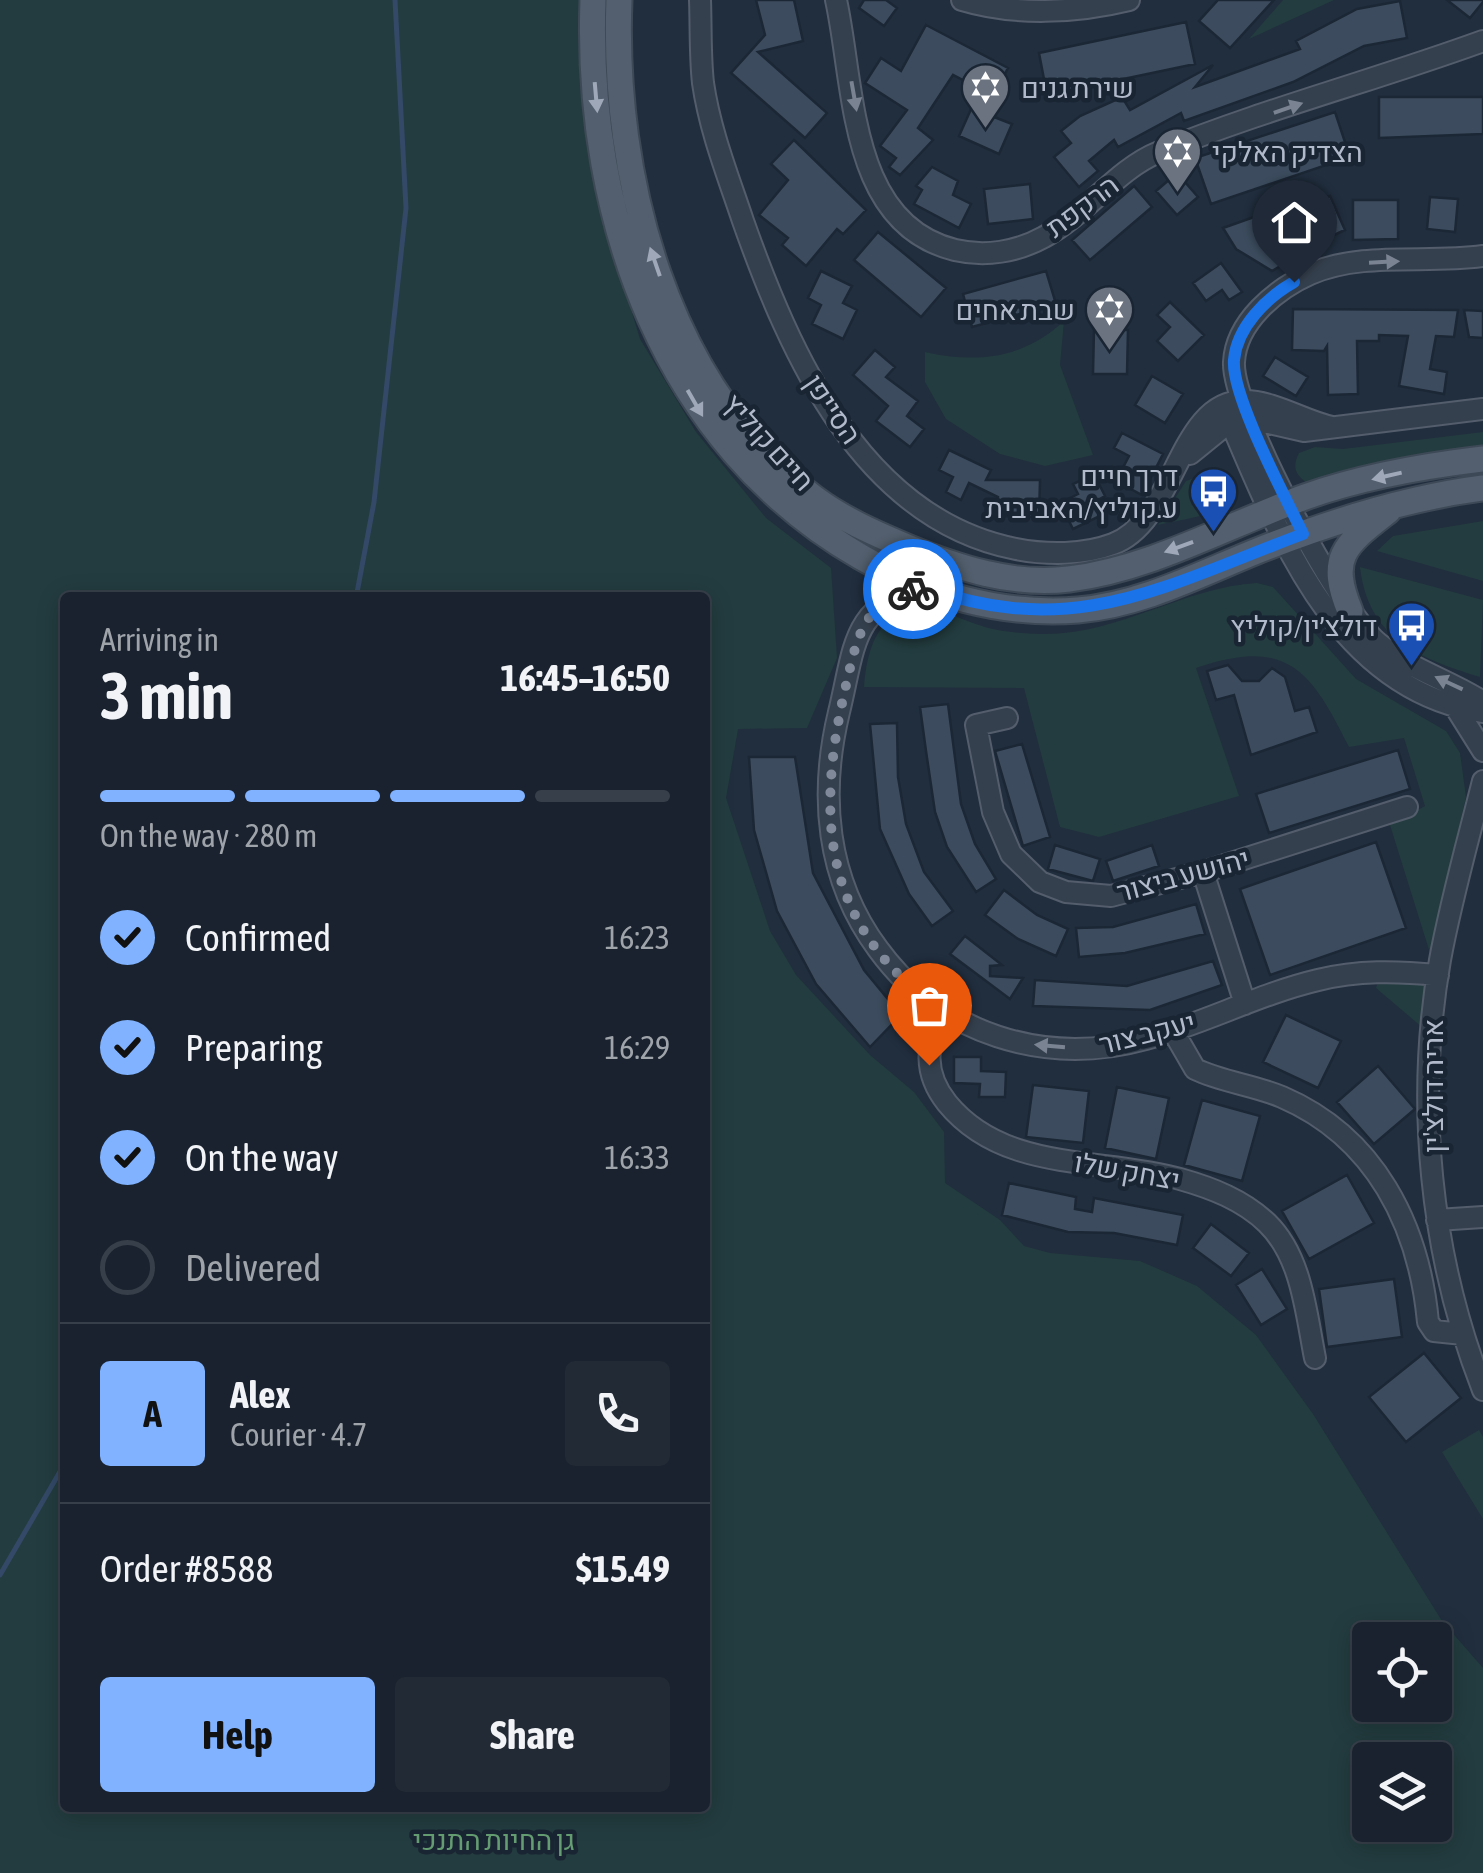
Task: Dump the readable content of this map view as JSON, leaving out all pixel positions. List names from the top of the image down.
{
  "streets": {
    "main road": ["חיים קוליץ"],
    "street": [
      "הרקפת",
      "הסייפן",
      "יהושע ביצור",
      "יעקב צור",
      "אריה דולצ'ין",
      "יצחק שלו"
    ]
  },
  "crossings": [
    ["חיים קוליץ", "יעקב צור"],
    ["יעקב צור", "אריה דולצ'ין"],
    ["יעקב צור", "יצחק שלו"]
  ],
  "parks": ["גן החיות התנכי"],
  "places": {
    "synagogue": ["שירת גנים", "הצדיק האלקי", "שבת אחים"],
    "bus stop": ["דרך חיים ע.קוליץ/האביבית", "דולצ׳ין/קוליץ"]
  },
  "page": {
    "heading": ["3 min", "Arriving in", "16:45–16:50"],
    "panel": [
      "Alex",
      "Courier · 4.7",
      "Order #8588",
      "$15.49"
    ],
    "bar": "On the way · 280 m",
    "list": [
      ["Confirmed", "16:23"],
      ["Preparing", "16:29"],
      ["On the way", "16:33"],
      "Delivered"
    ],
    "round": "A",
    "buttons": ["Help", "Share"]
  }
}
